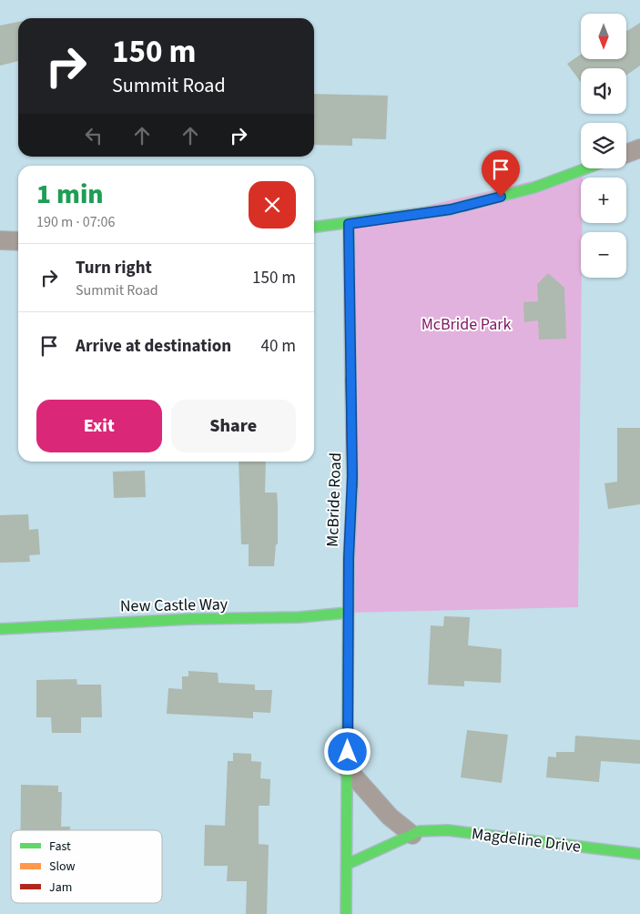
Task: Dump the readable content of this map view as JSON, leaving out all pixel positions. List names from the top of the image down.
{
  "streets": {
    "street": ["McBride Road", "New Castle Way", "Magdeline Drive"]
  },
  "crossings": [
    ["McBride Road", "New Castle Way"],
    ["McBride Road", "Magdeline Drive"]
  ],
  "parks": ["McBride Park"],
  "legend": ["Fast", "Slow", "Jam"],
  "north": "bottom",
  "page": {
    "map_buttons": ["+", "−"],
    "turn": ["150 m", "Summit Road"],
    "heading": ["1 min", "190 m · 07:06"],
    "list": [
      {
        "name": "Turn right",
        "note": "Summit Road",
        "value": "150 m"
      },
      {
        "name": "Arrive at destination",
        "value": "40 m"
      }
    ],
    "buttons": ["Exit", "Share"]
  }
}
